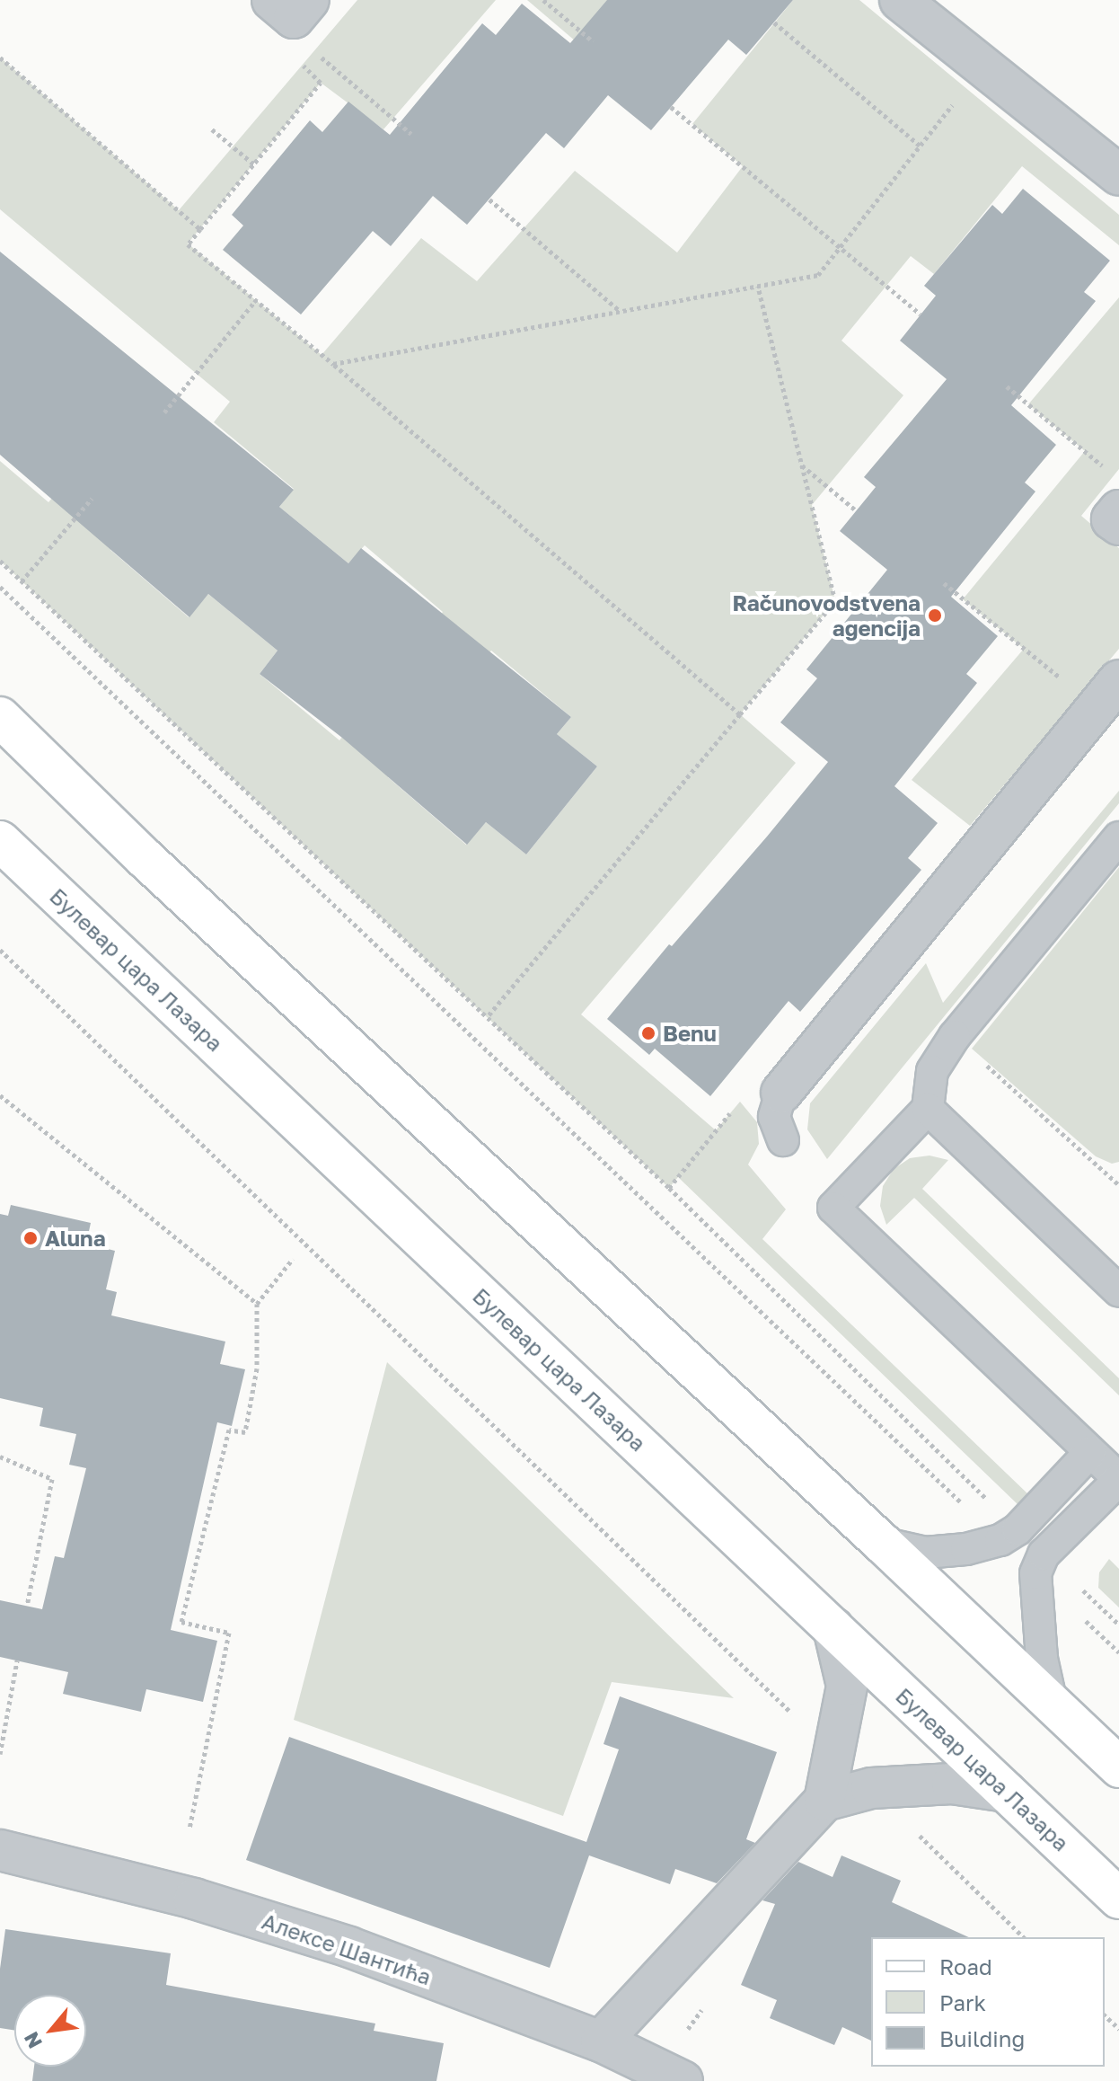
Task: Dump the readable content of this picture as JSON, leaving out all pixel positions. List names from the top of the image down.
{
  "streets": {
    "main road": ["Булевар цара Лазара"],
    "street": ["Алексе Шантића"]
  },
  "places": ["Računovodstvena agencija", "Benu", "Aluna"],
  "legend": ["Road", "Park", "Building"],
  "north": "bottom left"
}
